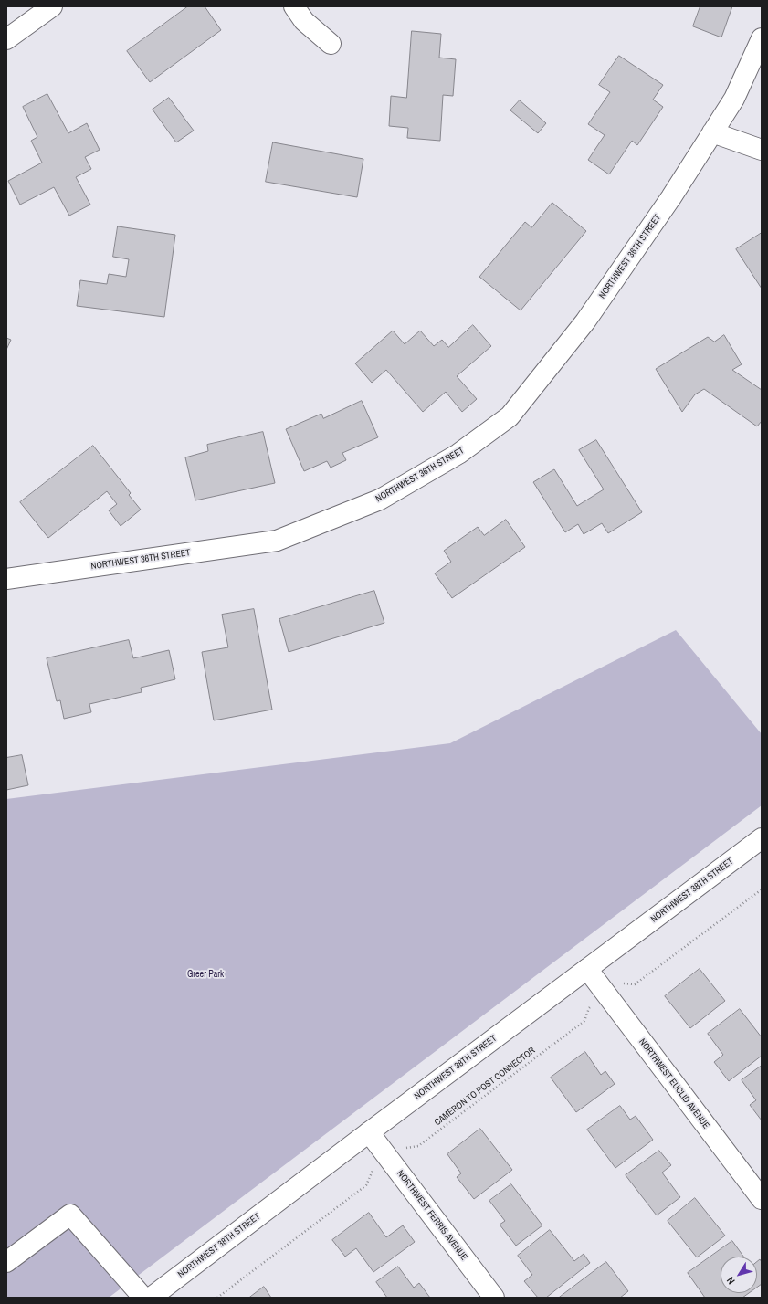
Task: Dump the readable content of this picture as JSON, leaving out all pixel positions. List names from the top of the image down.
{
  "streets": {
    "street": [
      "NORTHWEST 36TH STREET",
      "NORTHWEST 38TH STREET",
      "NORTHWEST EUCLID AVENUE",
      "NORTHWEST FERRIS AVENUE"
    ],
    "path": ["CAMERON TO POST CONNECTOR"]
  },
  "crossings": [
    ["NORTHWEST 38TH STREET", "NORTHWEST EUCLID AVENUE"],
    ["NORTHWEST 38TH STREET", "NORTHWEST FERRIS AVENUE"],
    ["NORTHWEST EUCLID AVENUE", "CAMERON TO POST CONNECTOR"],
    ["CAMERON TO POST CONNECTOR", "NORTHWEST FERRIS AVENUE"]
  ],
  "parks": ["Greer Park"],
  "north": "bottom left"
}
